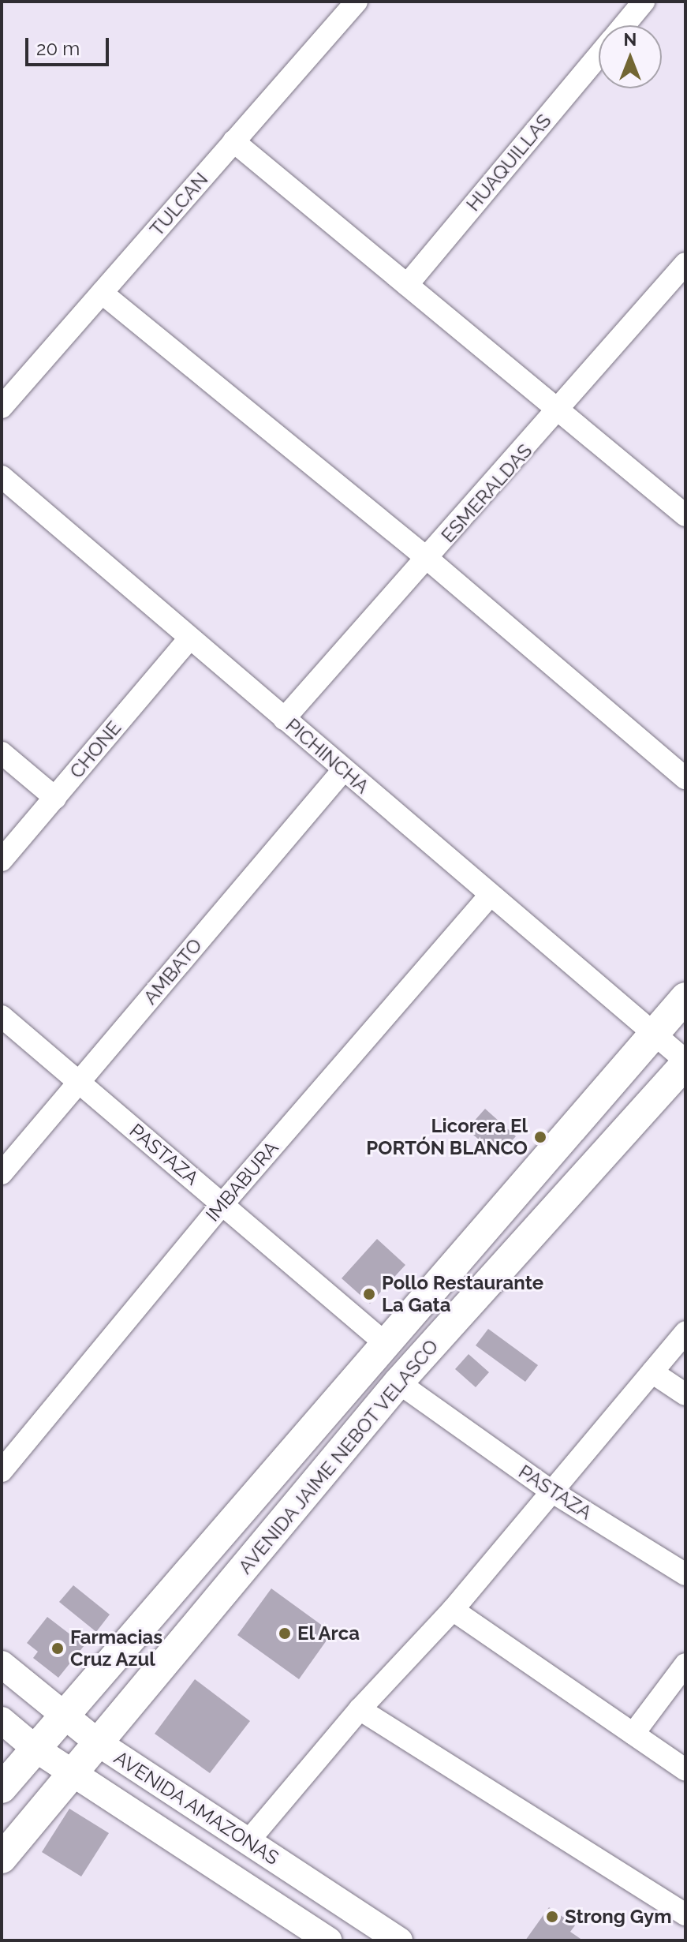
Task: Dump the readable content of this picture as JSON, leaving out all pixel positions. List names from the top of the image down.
{
  "streets": {
    "main road": ["AVENIDA JAIME NEBOT VELASCO"],
    "street": [
      "HUAQUILLAS",
      "TULCAN",
      "ESMERALDAS",
      "CHONE",
      "PICHINCHA",
      "AMBATO",
      "PASTAZA",
      "IMBABURA",
      "AVENIDA AMAZONAS"
    ]
  },
  "crossings": [
    ["ESMERALDAS", "PICHINCHA"],
    ["CHONE", "PICHINCHA"],
    ["PICHINCHA", "AMBATO"],
    ["PICHINCHA", "IMBABURA"],
    ["PICHINCHA", "AVENIDA JAIME NEBOT VELASCO"],
    ["AMBATO", "PASTAZA"],
    ["PASTAZA", "IMBABURA"],
    ["PASTAZA", "AVENIDA JAIME NEBOT VELASCO"],
    ["AVENIDA JAIME NEBOT VELASCO", "AVENIDA AMAZONAS"]
  ],
  "places": [
    "Licorera El PORTÓN BLANCO",
    "Pollo Restaurante La Gata",
    "El Arca",
    "Farmacias Cruz Azul",
    "Strong Gym"
  ],
  "scale_bar": "20 m",
  "north": "top"
}
